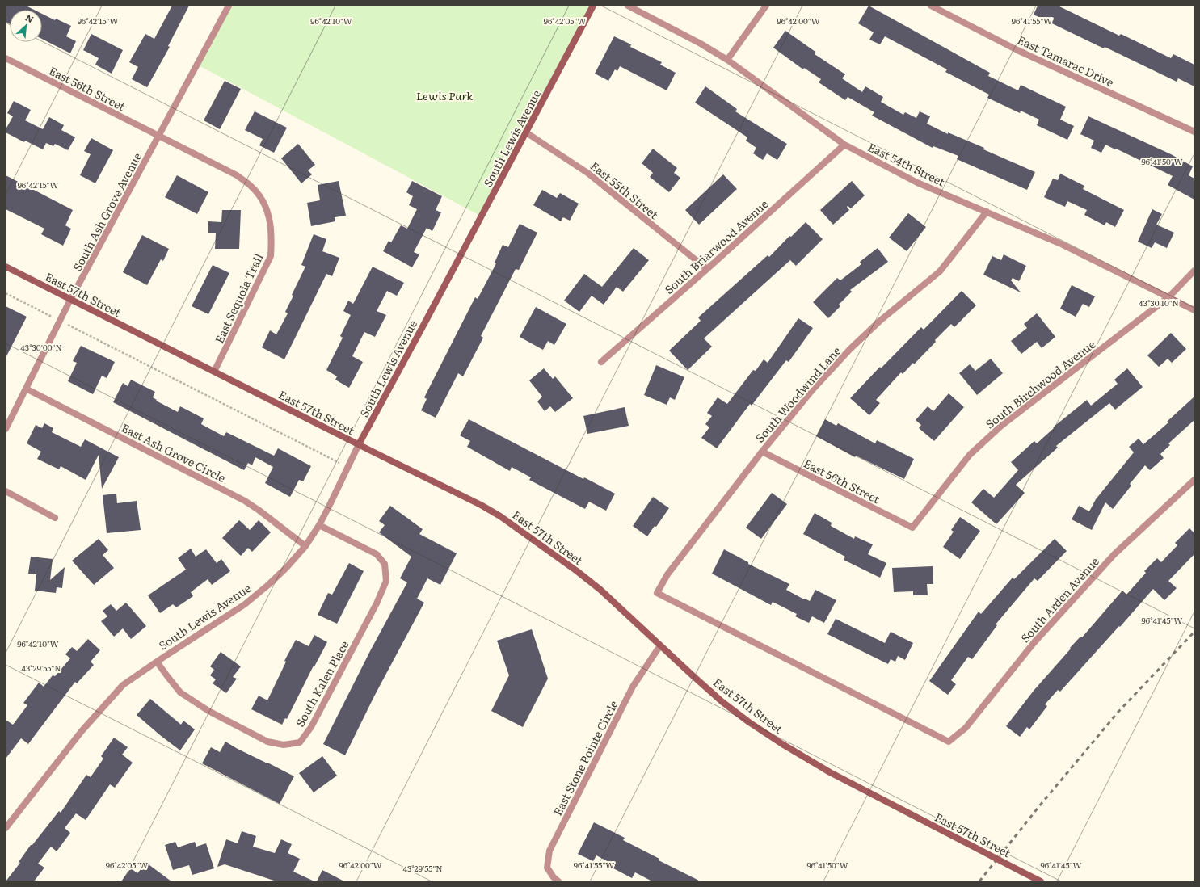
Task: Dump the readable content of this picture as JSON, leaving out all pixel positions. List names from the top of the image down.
{
  "streets": {
    "main road": ["South Lewis Avenue", "East 57th Street"],
    "street": [
      "East Tamarac Drive",
      "East 56th Street",
      "East 54th Street",
      "East 55th Street",
      "South Ash Grove Avenue",
      "South Briarwood Avenue",
      "East Sequoia Trail",
      "South Birchwood Avenue",
      "South Woodwind Lane",
      "East Ash Grove Circle",
      "South Arden Avenue",
      "South Kalen Place",
      "East Stone Pointe Circle"
    ]
  },
  "crossings": [
    ["East 56th Street", "South Ash Grove Avenue"],
    ["East 56th Street", "East Sequoia Trail"],
    ["East 56th Street", "South Birchwood Avenue"],
    ["East 56th Street", "South Woodwind Lane"],
    ["South Lewis Avenue", "East 55th Street"],
    ["South Lewis Avenue", "East 57th Street"],
    ["South Lewis Avenue", "East Ash Grove Circle"],
    ["South Lewis Avenue", "South Kalen Place"],
    ["East 54th Street", "South Briarwood Avenue"],
    ["East 54th Street", "South Birchwood Avenue"],
    ["East 54th Street", "South Woodwind Lane"],
    ["East 55th Street", "South Briarwood Avenue"],
    ["South Ash Grove Avenue", "East 57th Street"],
    ["South Ash Grove Avenue", "East Sequoia Trail"],
    ["South Ash Grove Avenue", "East Ash Grove Circle"],
    ["East 57th Street", "East Sequoia Trail"],
    ["East 57th Street", "East Stone Pointe Circle"],
    ["South Woodwind Lane", "South Arden Avenue"]
  ],
  "parks": ["Lewis Park"],
  "north": "top right",
  "coordinates": [
    "96°42'15\"W",
    "96°42'10\"W",
    "96°42'05\"W",
    "96°42'00\"W",
    "96°41'55\"W",
    "96°41'50\"W",
    "43°30'10\"N",
    "43°30'00\"N",
    "96°41'45\"W",
    "43°29'55\"N"
  ]
}
